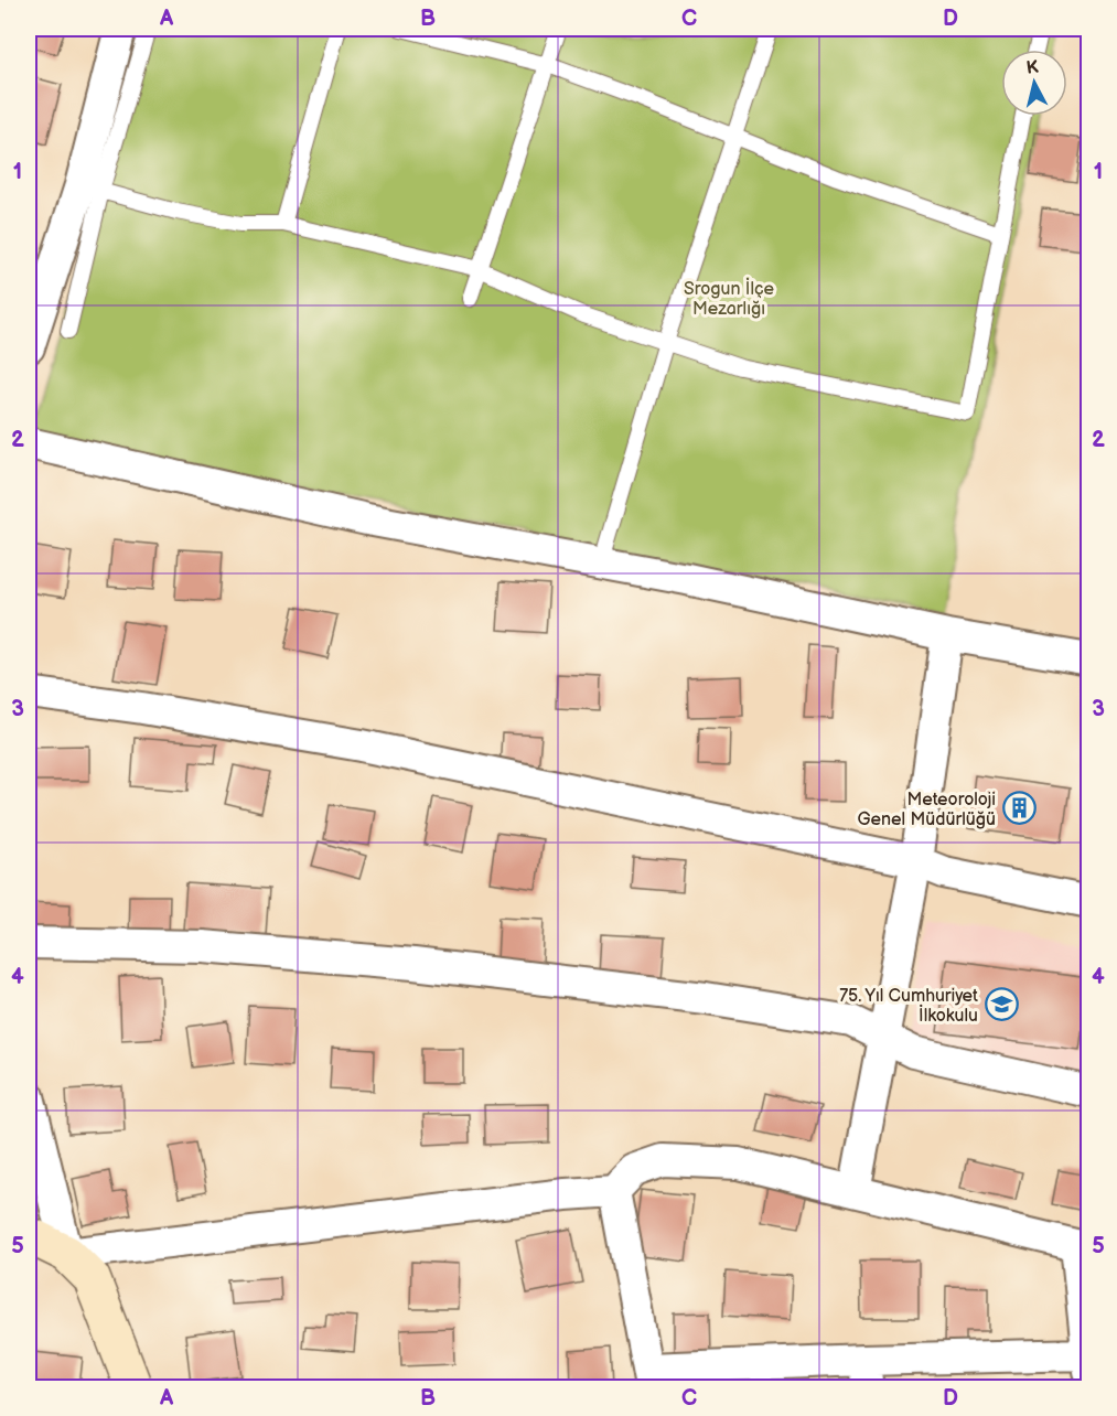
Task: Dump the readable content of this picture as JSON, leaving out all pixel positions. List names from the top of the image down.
{
  "parks": ["Srogun İlçe Mezarlığı"],
  "places": {
    "building": ["Meteoroloji Genel Müdürlüğü"],
    "school or university": ["75. Yıl Cumhuriyet İlkokulu"]
  },
  "north": "top",
  "grid": {
    "columns": [
      "A",
      "B",
      "C",
      "D"
    ],
    "rows": [
      "1",
      "2",
      "3",
      "4",
      "5"
    ]
  }
}
